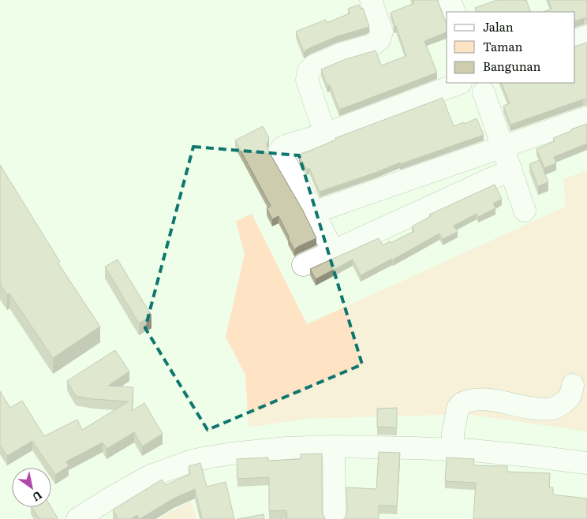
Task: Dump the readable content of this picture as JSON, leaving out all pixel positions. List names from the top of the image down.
{
  "legend": ["Jalan", "Taman", "Bangunan"],
  "north": "bottom right"
}
